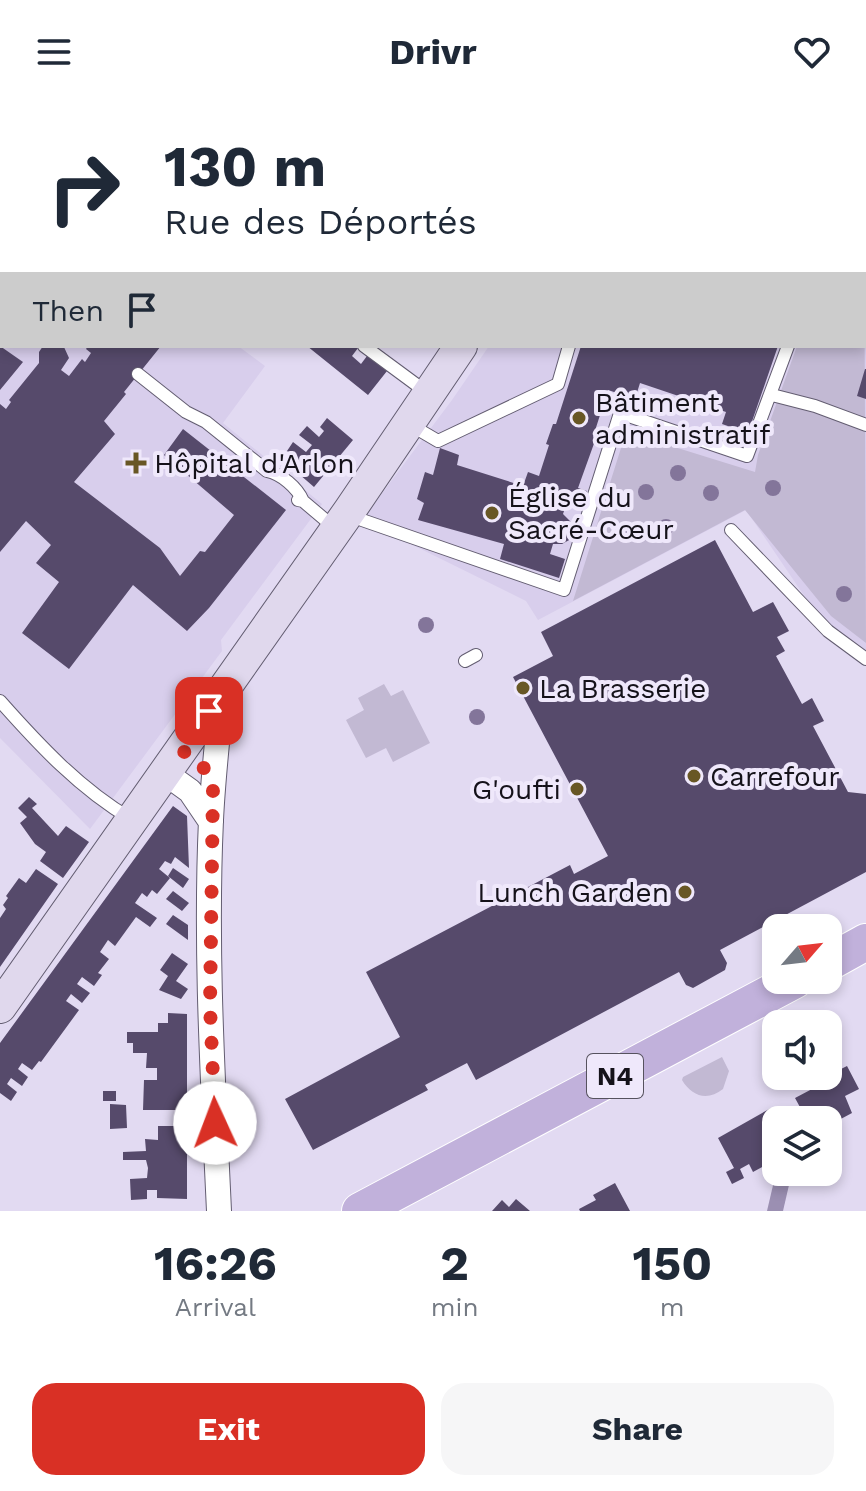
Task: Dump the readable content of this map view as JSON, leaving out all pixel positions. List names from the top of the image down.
{
  "streets": {
    "main road": ["N4"]
  },
  "places": {
    "other": [
      "Bâtiment administratif",
      "Église du Sacré-Cœur",
      "La Brasserie",
      "Carrefour",
      "G'oufti",
      "Lunch Garden"
    ],
    "health": ["Hôpital d'Arlon"]
  },
  "north": "top right",
  "page": {
    "header": "Drivr",
    "turn": ["130 m", "Rue des Déportés"],
    "then": "Then",
    "eta": [
      "16:26",
      "Arrival",
      "2",
      "min",
      "150",
      "m"
    ],
    "buttons": ["Exit", "Share"]
  }
}
